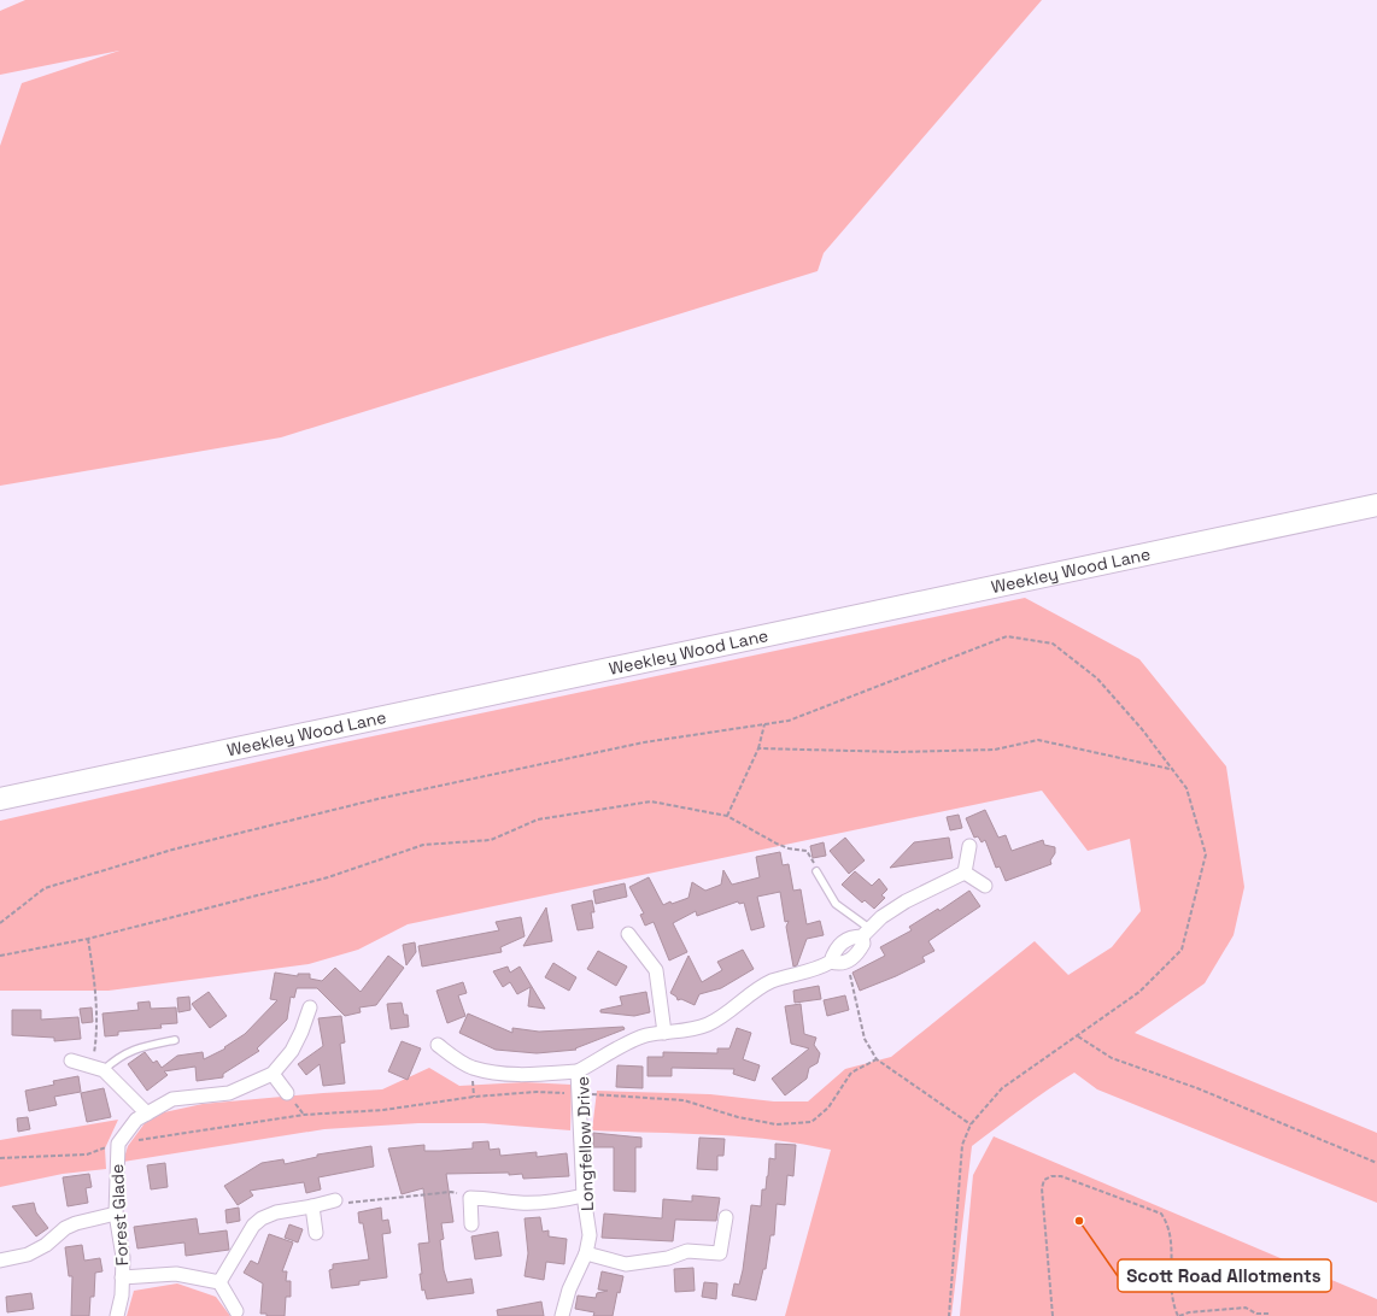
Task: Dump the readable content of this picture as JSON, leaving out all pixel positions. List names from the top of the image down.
{
  "streets": {
    "main road": ["Weekley Wood Lane"],
    "street": ["Longfellow Drive", "Forest Glade"]
  },
  "places": ["Scott Road Allotments"]
}
